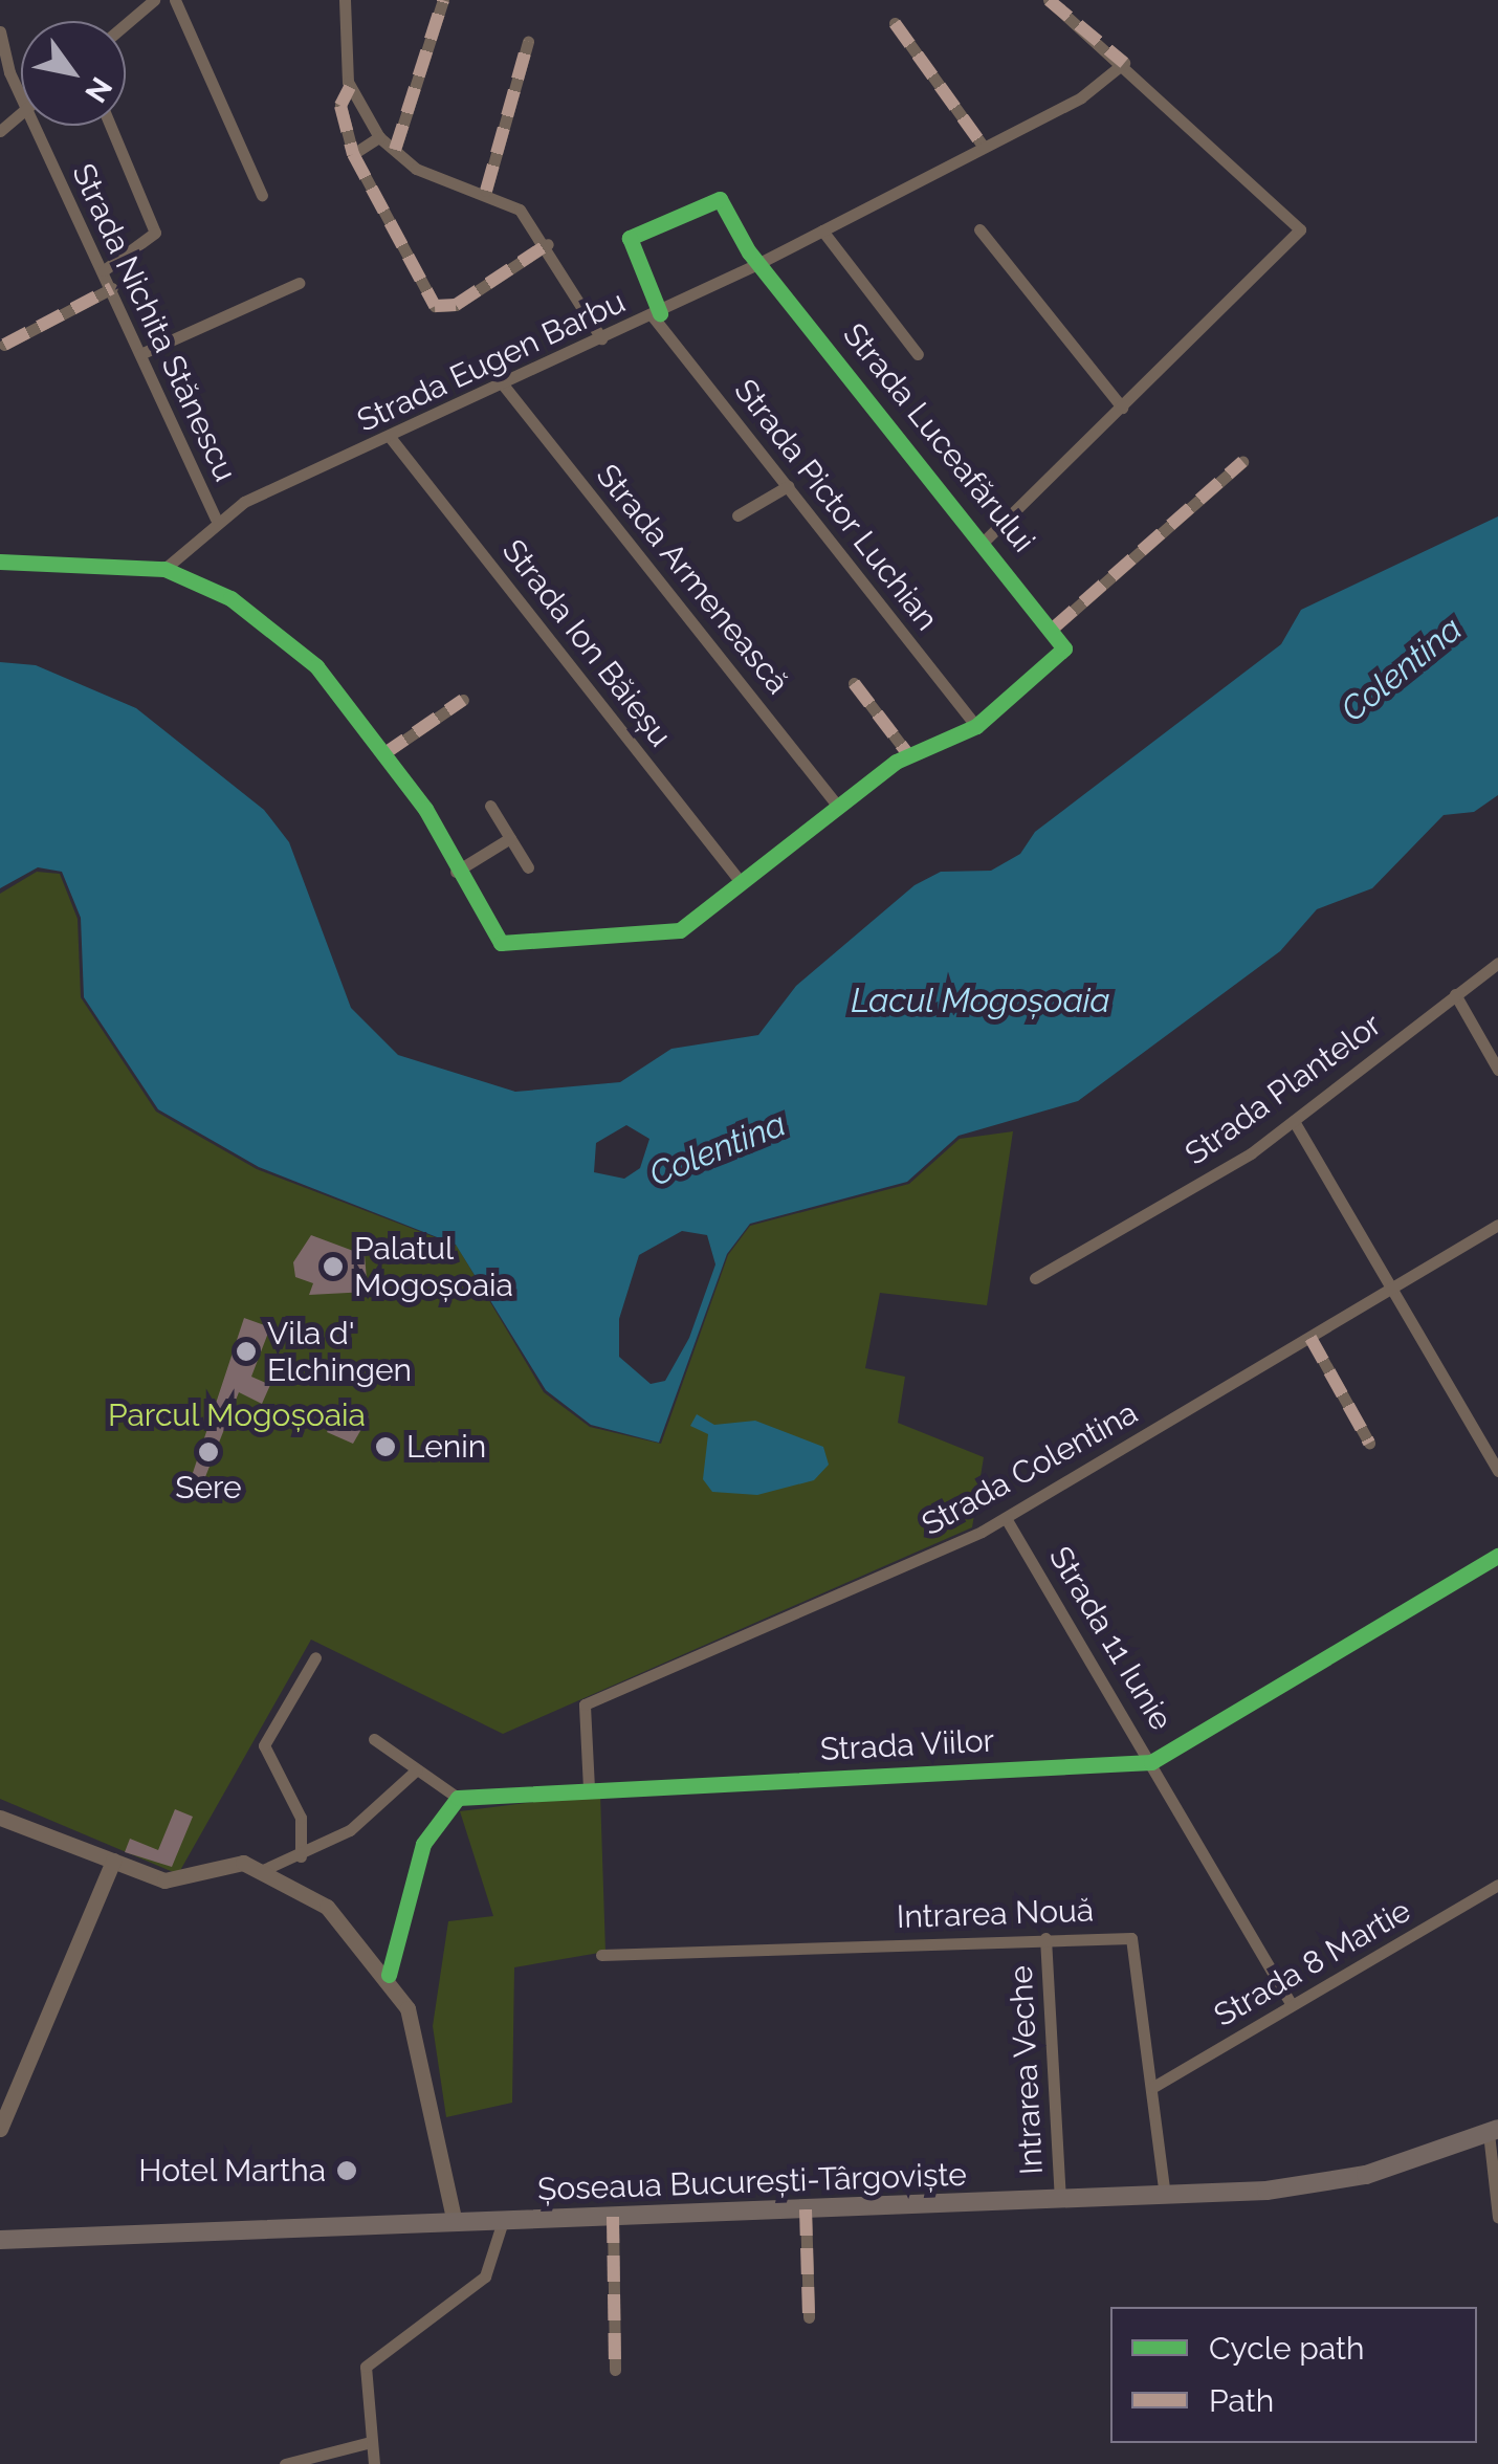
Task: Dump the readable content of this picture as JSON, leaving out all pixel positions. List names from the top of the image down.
{
  "streets": {
    "main road": ["Șoseaua București-Târgoviște"],
    "street": [
      "Strada Nichita Stănescu",
      "Strada Eugen Barbu",
      "Strada Luceafărului",
      "Strada Pictor Luchian",
      "Strada Armenească",
      "Strada Ion Băieșu",
      "Strada Plantelor",
      "Strada Colentina",
      "Strada 11 Iunie",
      "Strada Viilor",
      "Intrarea Nouă",
      "Strada 8 Martie",
      "Intrarea Veche"
    ]
  },
  "crossings": [
    ["Strada Nichita Stănescu", "Strada Eugen Barbu"],
    ["Strada Eugen Barbu", "Strada Luceafărului"],
    ["Strada Eugen Barbu", "Strada Pictor Luchian"],
    ["Strada Eugen Barbu", "Strada Armenească"],
    ["Strada Eugen Barbu", "Strada Ion Băieșu"],
    ["Strada Luceafărului", "Strada Pictor Luchian"],
    ["Strada Colentina", "Strada 11 Iunie"],
    ["Strada Colentina", "Strada Viilor"],
    ["Strada 11 Iunie", "Strada Viilor"],
    ["Strada 11 Iunie", "Strada 8 Martie"],
    ["Intrarea Nouă", "Strada 8 Martie"],
    ["Intrarea Nouă", "Intrarea Veche"],
    ["Intrarea Nouă", "Șoseaua București-Târgoviște"],
    ["Intrarea Veche", "Șoseaua București-Târgoviște"]
  ],
  "water": ["Colentina", "Lacul Mogoșoaia"],
  "parks": ["Parcul Mogoșoaia"],
  "places": [
    "Palatul Mogoșoaia",
    "Vila d' Elchingen",
    "Lenin",
    "Sere",
    "Hotel Martha"
  ],
  "legend": ["Cycle path", "Path"],
  "north": "bottom right"
}
